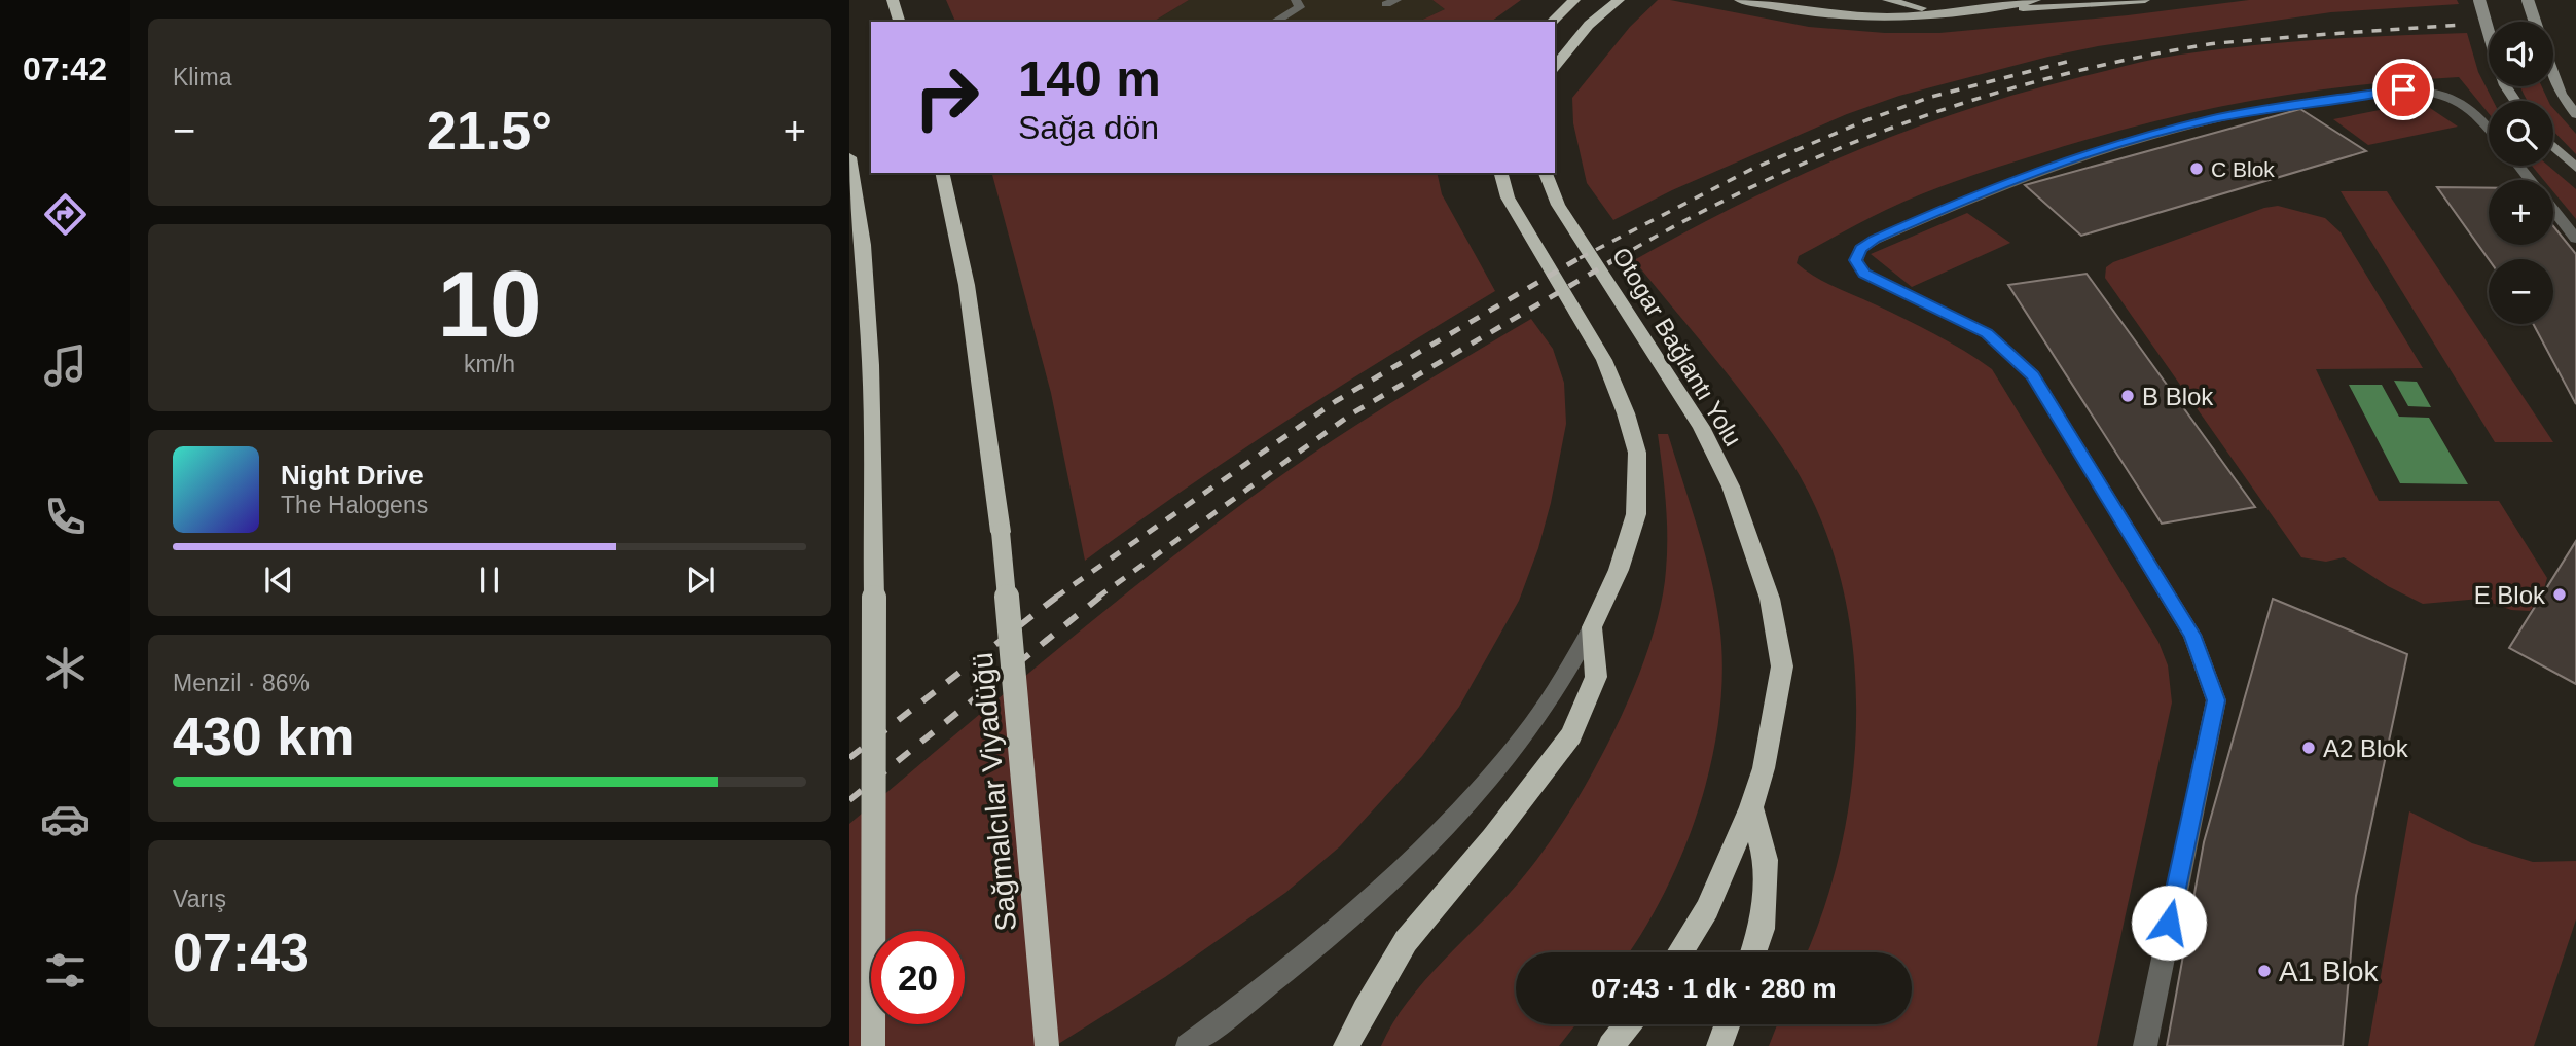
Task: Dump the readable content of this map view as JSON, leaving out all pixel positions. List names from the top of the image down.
{
  "streets": {
    "highway": ["Otogar Bağlantı Yolu", "Sağmalcılar Viyadüğü"]
  },
  "places": [
    "C Blok",
    "B Blok",
    "E Blok",
    "A2 Blok",
    "A1 Blok"
  ],
  "page": {
    "tabs": "07:42",
    "tile": [
      "Klima",
      ["10", "km/h"],
      ["Menzil · 86%", "430 km"],
      ["Varış", "07:43"]
    ],
    "map_buttons": ["+", "−"],
    "turn": ["140 m", "Sağa dön"],
    "heat": ["−", "21.5°", "+"],
    "song": ["Night Drive", "The Halogens"],
    "limit": "20",
    "trip": "07:43 · 1 dk · 280 m"
  }
}
